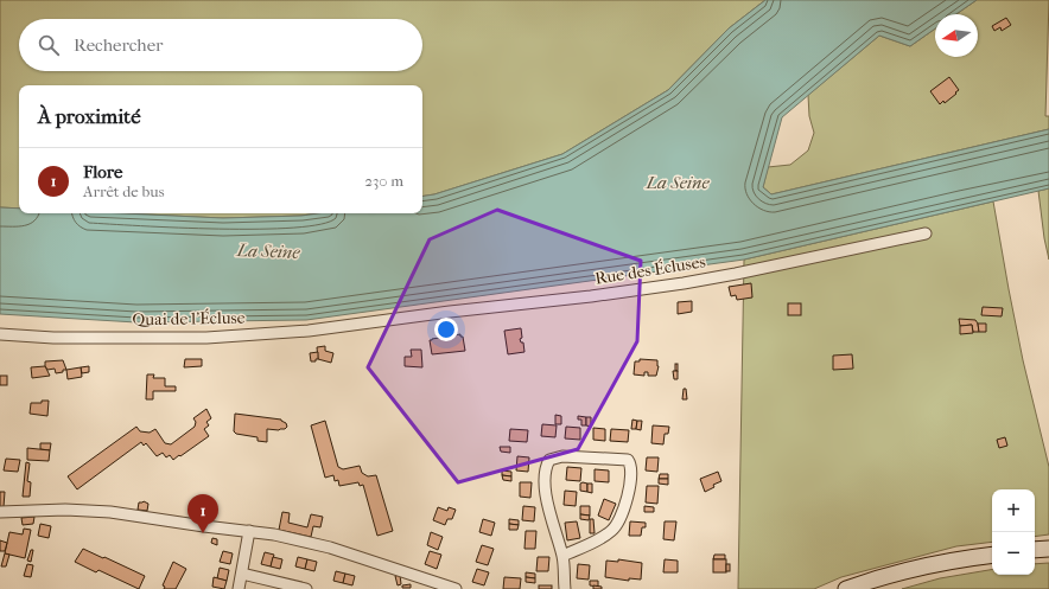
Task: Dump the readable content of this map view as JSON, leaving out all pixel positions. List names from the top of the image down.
{
  "streets": {
    "street": ["Rue des Écluses", "Quai de l'Écluse"]
  },
  "crossings": [
    ["Rue des Écluses", "Quai de l'Écluse"]
  ],
  "water": ["La Seine"],
  "north": "left",
  "page": {
    "search": "Rechercher",
    "heading": "À proximité",
    "list": [
      {
        "mark": "1",
        "name": "Flore",
        "note": "Arrêt de bus",
        "value": "230 m"
      }
    ],
    "map_buttons": ["+", "−"],
    "pins": "1"
  }
}
